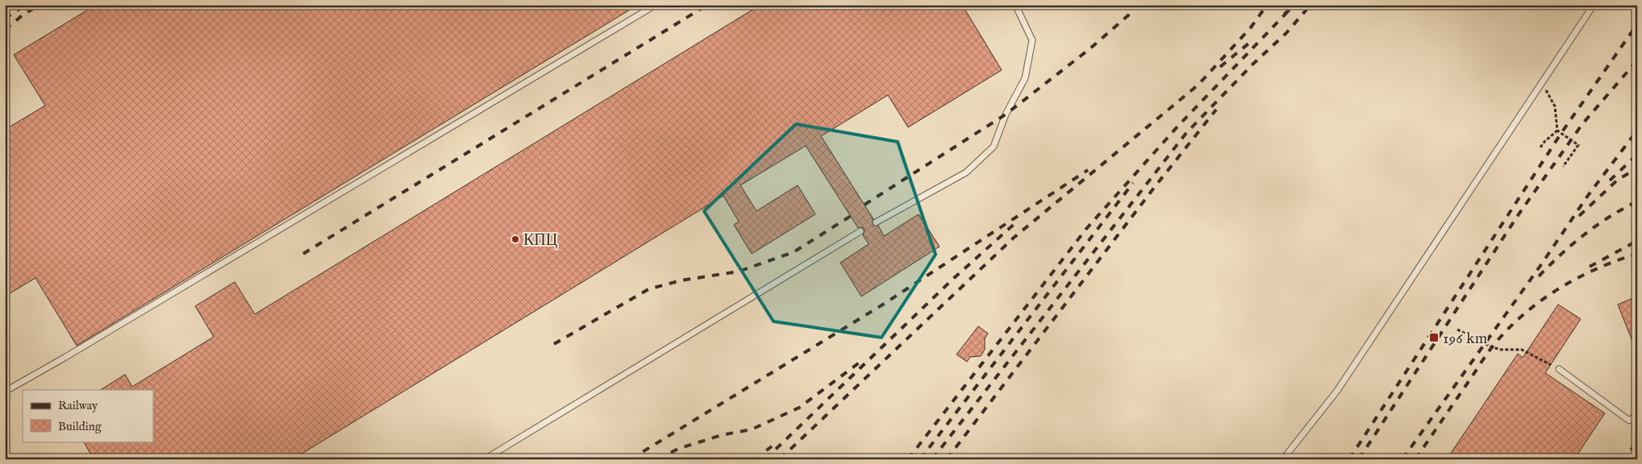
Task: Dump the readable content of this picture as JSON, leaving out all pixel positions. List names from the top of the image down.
{
  "places": {
    "other": ["КПЦ"],
    "transit": ["196 km"]
  },
  "legend": ["Railway", "Building"]
}
